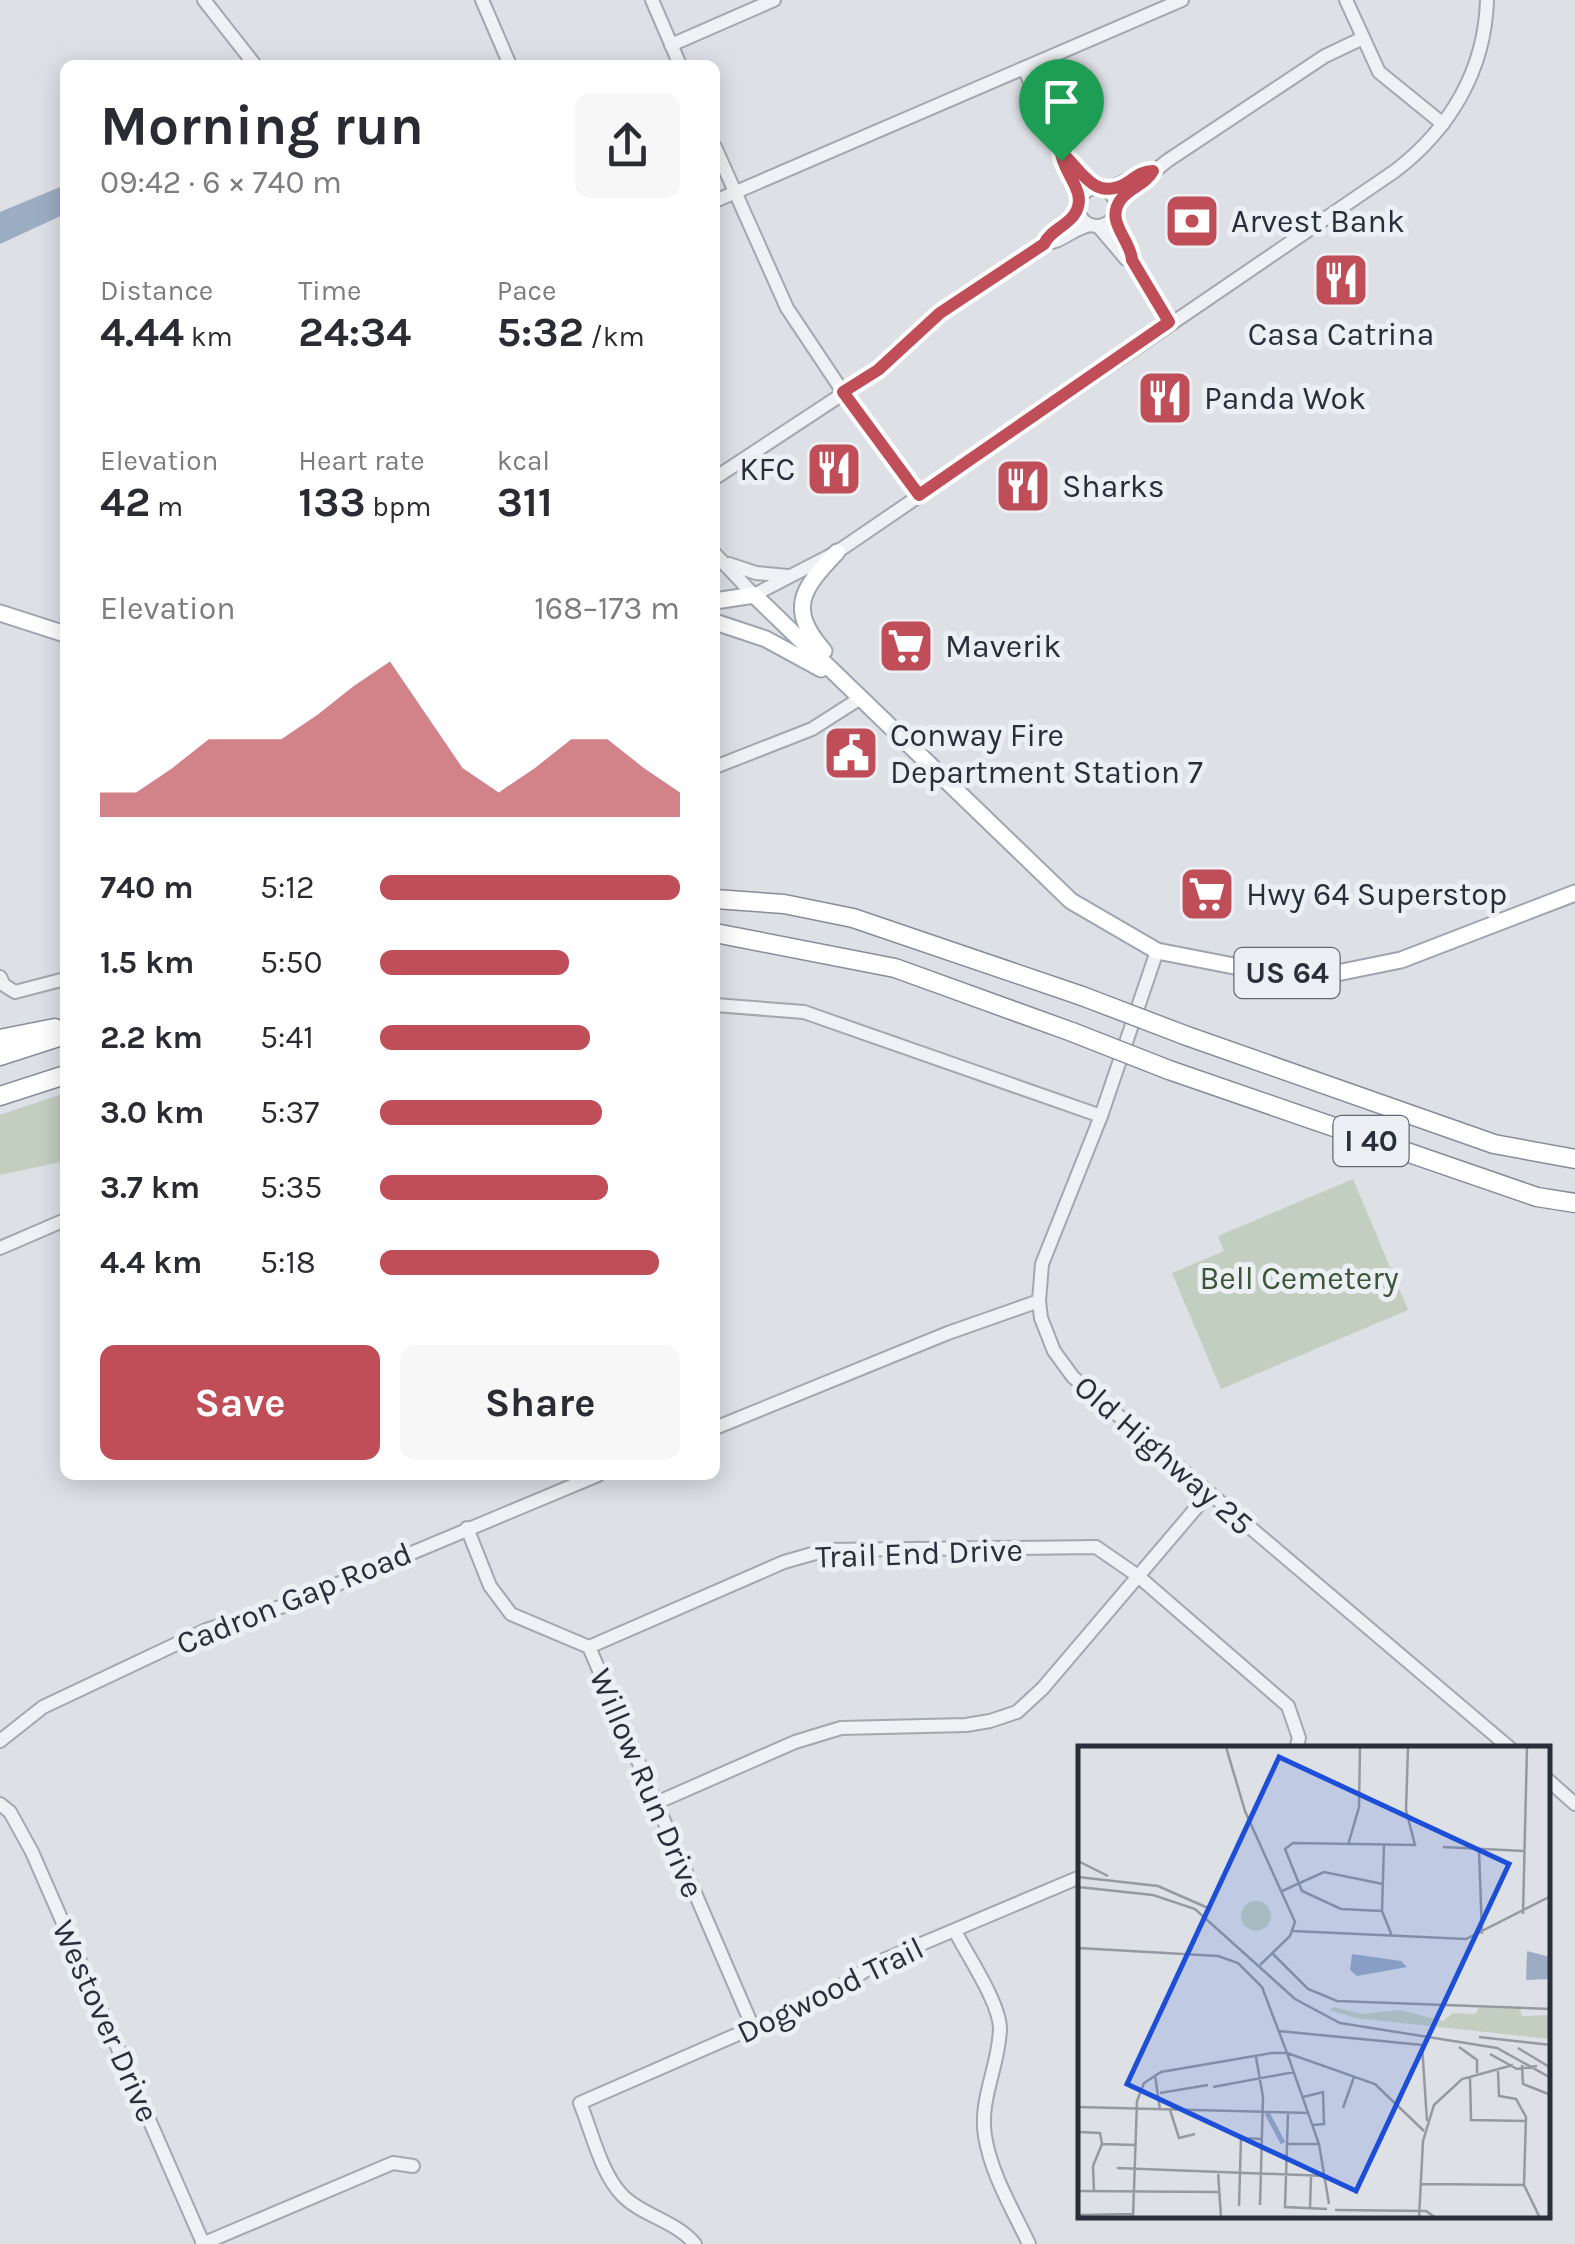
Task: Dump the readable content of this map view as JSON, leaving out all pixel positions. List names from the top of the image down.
{
  "streets": {
    "highway": ["I 40"],
    "main road": ["US 64"],
    "street": [
      "Old Highway 25",
      "Trail End Drive",
      "Cadron Gap Road",
      "Willow Run Drive",
      "Dogwood Trail",
      "Westover Drive"
    ]
  },
  "crossings": [
    ["US 64", "Old Highway 25"],
    ["Trail End Drive", "Willow Run Drive"],
    ["Cadron Gap Road", "Willow Run Drive"],
    ["Willow Run Drive", "Dogwood Trail"]
  ],
  "parks": ["Bell Cemetery"],
  "places": {
    "bank": ["Arvest Bank"],
    "restaurant": [
      "Casa Catrina",
      "Panda Wok",
      "KFC",
      "Sharks"
    ],
    "supermarket": ["Maverik", "Hwy 64 Superstop"],
    "public building": ["Conway Fire Department Station 7"]
  },
  "page": {
    "heading": ["Morning run", "09:42 · 6 × 740 m"],
    "stats": [
      ["Distance", "4.44 km"],
      ["Time", "24:34"],
      ["Pace", "5:32 /km"],
      ["Elevation", "42 m"],
      ["Heart rate", "133 bpm"],
      ["kcal", "311"]
    ],
    "chart": ["Elevation", "168–173 m"],
    "list": [
      {
        "name": "740 m",
        "note": "5:12"
      },
      {
        "name": "1.5 km",
        "note": "5:50"
      },
      {
        "name": "2.2 km",
        "note": "5:41"
      },
      {
        "name": "3.0 km",
        "note": "5:37"
      },
      {
        "name": "3.7 km",
        "note": "5:35"
      },
      {
        "name": "4.4 km",
        "note": "5:18"
      }
    ],
    "buttons": ["Save", "Share"]
  }
}
